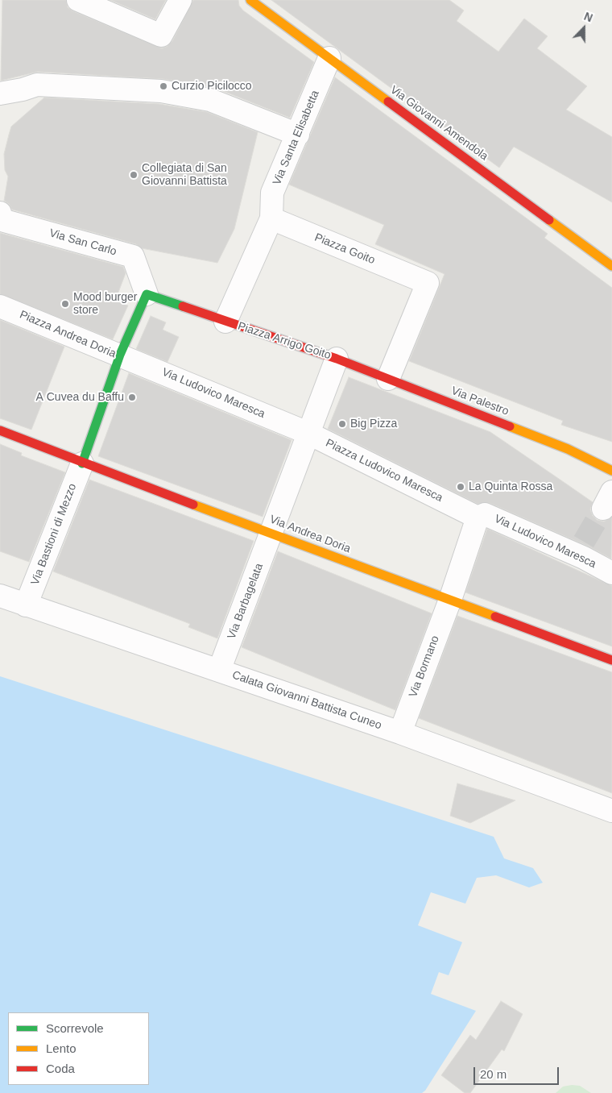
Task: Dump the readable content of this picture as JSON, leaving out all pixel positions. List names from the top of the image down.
{
  "streets": {
    "main road": [
      "Via Giovanni Amendola",
      "Piazza Andrea Doria",
      "Piazza Arrigo Goito",
      "Via Palestro",
      "Via Andrea Doria"
    ],
    "street": [
      "Via Santa Elisabetta",
      "Via San Carlo",
      "Piazza Goito",
      "Via Ludovico Maresca",
      "Piazza Ludovico Maresca",
      "Via Bastioni di Mezzo",
      "Via Barbagelata",
      "Via Bormano",
      "Calata Giovanni Battista Cuneo"
    ]
  },
  "crossings": [
    ["Via Giovanni Amendola", "Via Santa Elisabetta"],
    ["Via Santa Elisabetta", "Piazza Goito"],
    ["Piazza Goito", "Via Palestro"],
    ["Piazza Andrea Doria", "Via Ludovico Maresca"],
    ["Piazza Andrea Doria", "Via Bastioni di Mezzo"],
    ["Piazza Andrea Doria", "Via Andrea Doria"],
    ["Piazza Arrigo Goito", "Via Ludovico Maresca"],
    ["Piazza Arrigo Goito", "Via Palestro"],
    ["Piazza Arrigo Goito", "Piazza Ludovico Maresca"],
    ["Via Ludovico Maresca", "Piazza Ludovico Maresca"],
    ["Via Bastioni di Mezzo", "Via Andrea Doria"],
    ["Via Bastioni di Mezzo", "Calata Giovanni Battista Cuneo"],
    ["Via Andrea Doria", "Via Barbagelata"],
    ["Via Andrea Doria", "Via Bormano"],
    ["Via Barbagelata", "Calata Giovanni Battista Cuneo"],
    ["Via Bormano", "Calata Giovanni Battista Cuneo"]
  ],
  "places": [
    "Curzio Picilocco",
    "Collegiata di San Giovanni Battista",
    "Mood burger store",
    "A Cuvea du Baffu",
    "Big Pizza",
    "La Quinta Rossa"
  ],
  "legend": ["Scorrevole", "Lento", "Coda"],
  "scale_bar": "20 m",
  "north": "top"
}
